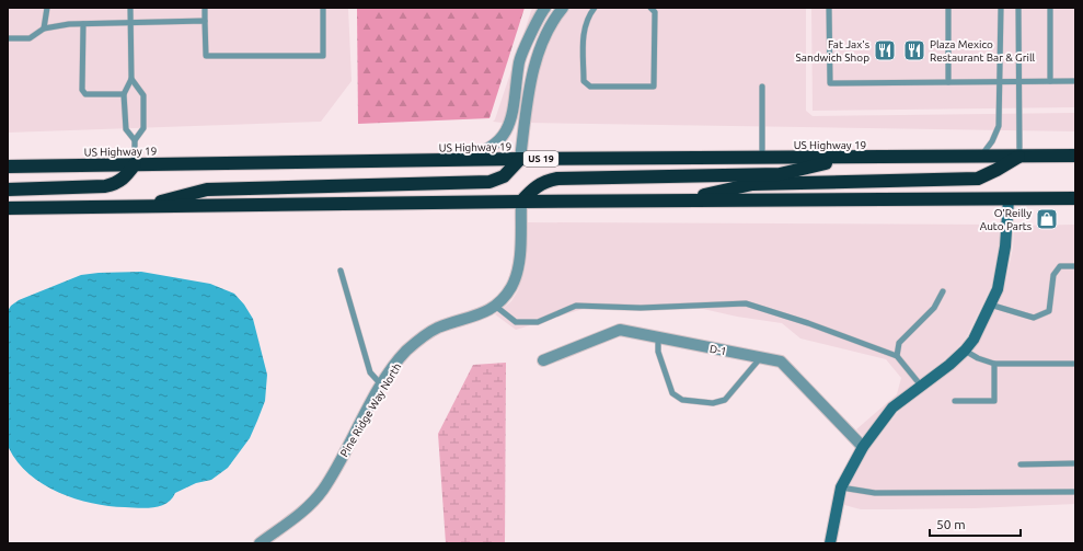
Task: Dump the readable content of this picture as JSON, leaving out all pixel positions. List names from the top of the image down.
{
  "streets": {
    "highway": ["US Highway 19", "US 19"],
    "street": ["D-1", "Pine Ridge Way North"]
  },
  "places": {
    "restaurant": ["Fat Jax's Sandwich Shop", "Plaza Mexico Restaurant Bar & Grill"],
    "shop": ["O'Reilly Auto Parts"]
  },
  "scale_bar": "50 m"
}
